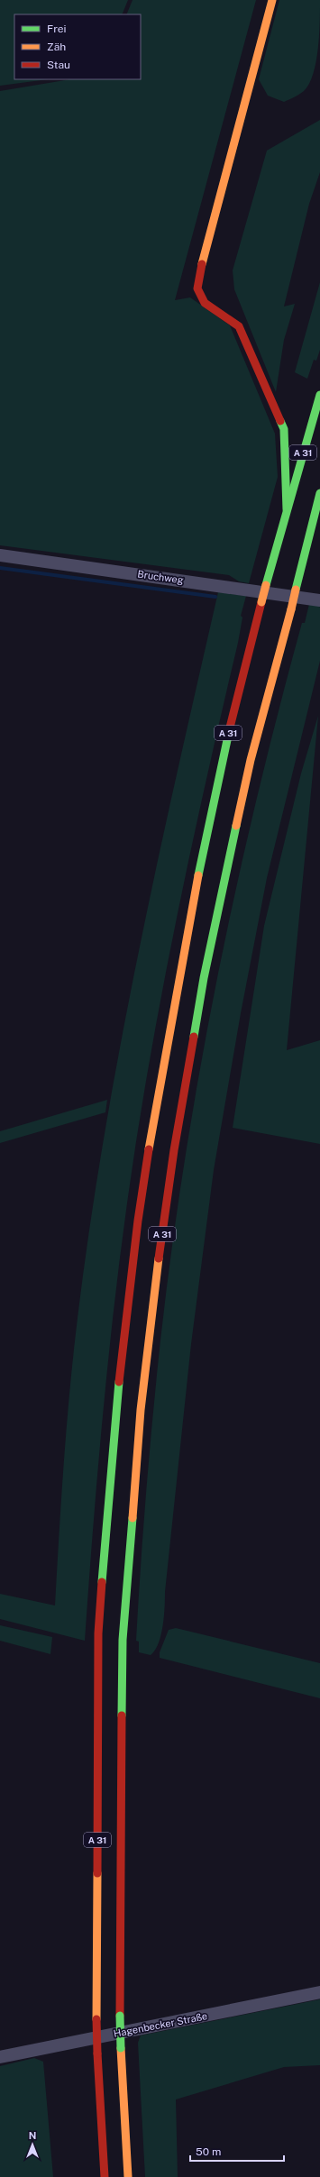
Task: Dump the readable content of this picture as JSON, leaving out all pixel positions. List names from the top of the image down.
{
  "streets": {
    "highway": ["A 31"],
    "street": ["Bruchweg", "Hagenbecker Straße"]
  },
  "legend": ["Frei", "Zäh", "Stau"],
  "scale_bar": "50 m",
  "north": "top"
}
